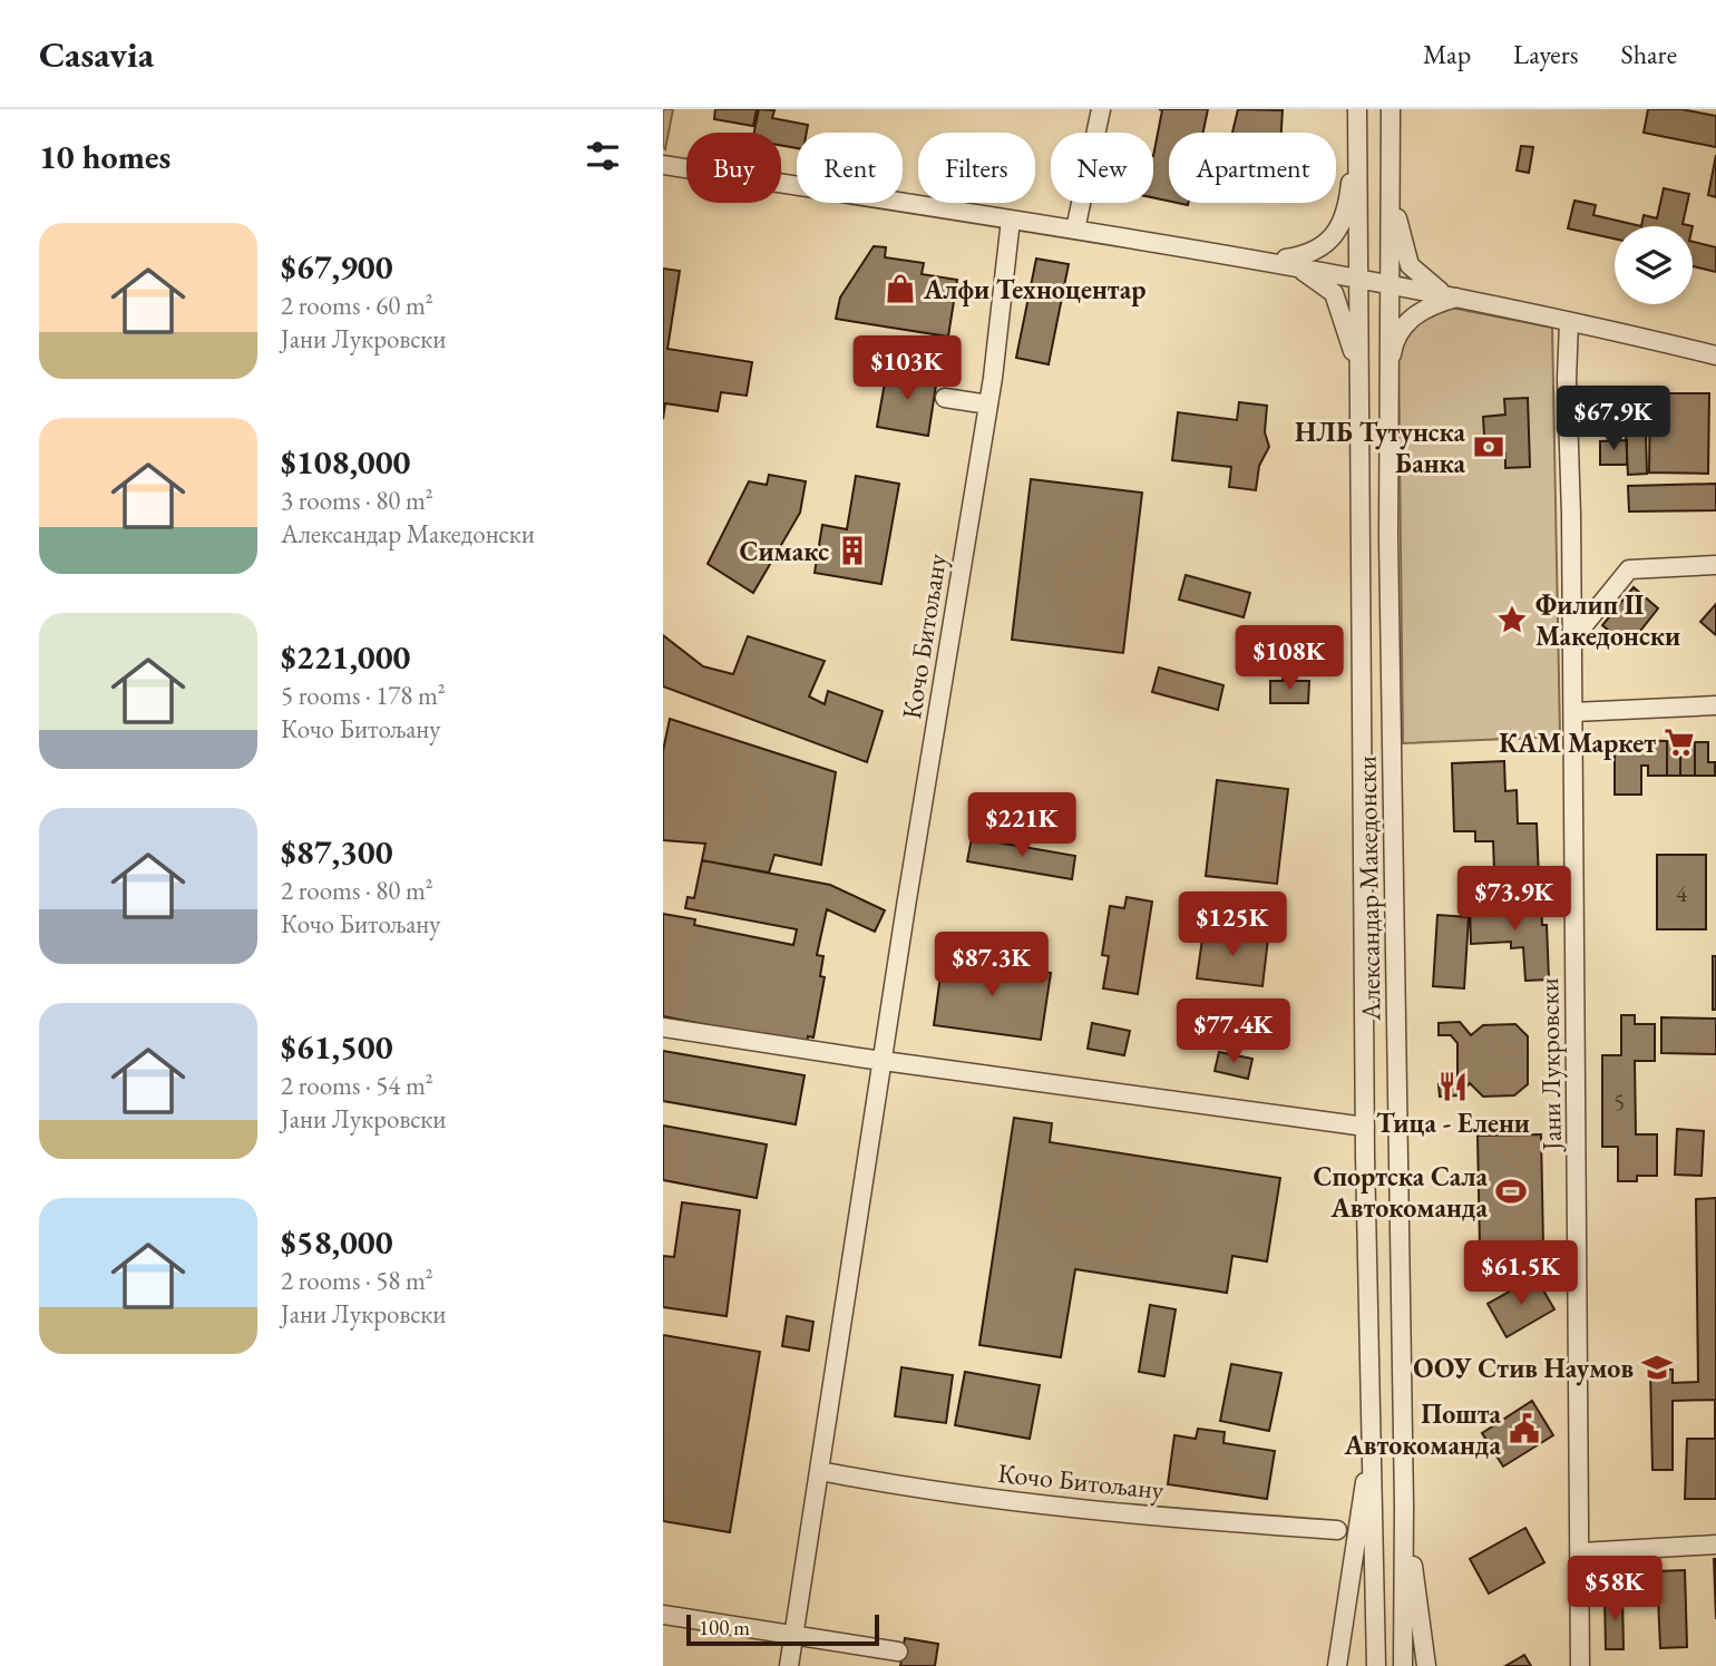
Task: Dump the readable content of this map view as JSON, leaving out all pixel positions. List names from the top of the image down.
{
  "streets": {
    "street": ["Кочо Битољану", "Александар Македонски", "Јани Лукровски"]
  },
  "places": {
    "shop": ["Алфи Техноцентар"],
    "bank": ["НЛБ Тутунска Банка"],
    "building": ["Симакс"],
    "place": ["Филип II Македонски"],
    "supermarket": ["КАМ Маркет"],
    "restaurant": ["Тица - Елени"],
    "sports": ["Спортска Сала Автокоманда"],
    "school or university": ["ООУ Стив Наумов"],
    "public building": ["Пошта Автокоманда"]
  },
  "house_numbers": ["4", "5"],
  "scale_bar": "100 m",
  "page": {
    "header": "Casavia",
    "nav": ["Map", "Layers", "Share"],
    "heading": "10 homes",
    "chip": [
      "Buy",
      "Rent",
      "Filters",
      "New",
      "Apartment"
    ],
    "list": [
      {
        "name": "$67,900",
        "note": "2 rooms · 60 m² · Јани Лукровски"
      },
      {
        "name": "$108,000",
        "note": "3 rooms · 80 m² · Александар Македонски"
      },
      {
        "name": "$221,000",
        "note": "5 rooms · 178 m² · Кочо Битољану"
      },
      {
        "name": "$87,300",
        "note": "2 rooms · 80 m² · Кочо Битољану"
      },
      {
        "name": "$61,500",
        "note": "2 rooms · 54 m² · Јани Лукровски"
      },
      {
        "name": "$58,000",
        "note": "2 rooms · 58 m² · Јани Лукровски"
      }
    ],
    "price": [
      "$103K",
      "$67.9K",
      "$108K",
      "$221K",
      "$73.9K",
      "$125K",
      "$87.3K",
      "$77.4K",
      "$61.5K",
      "$58K"
    ],
    "scale": "100 m"
  }
}
